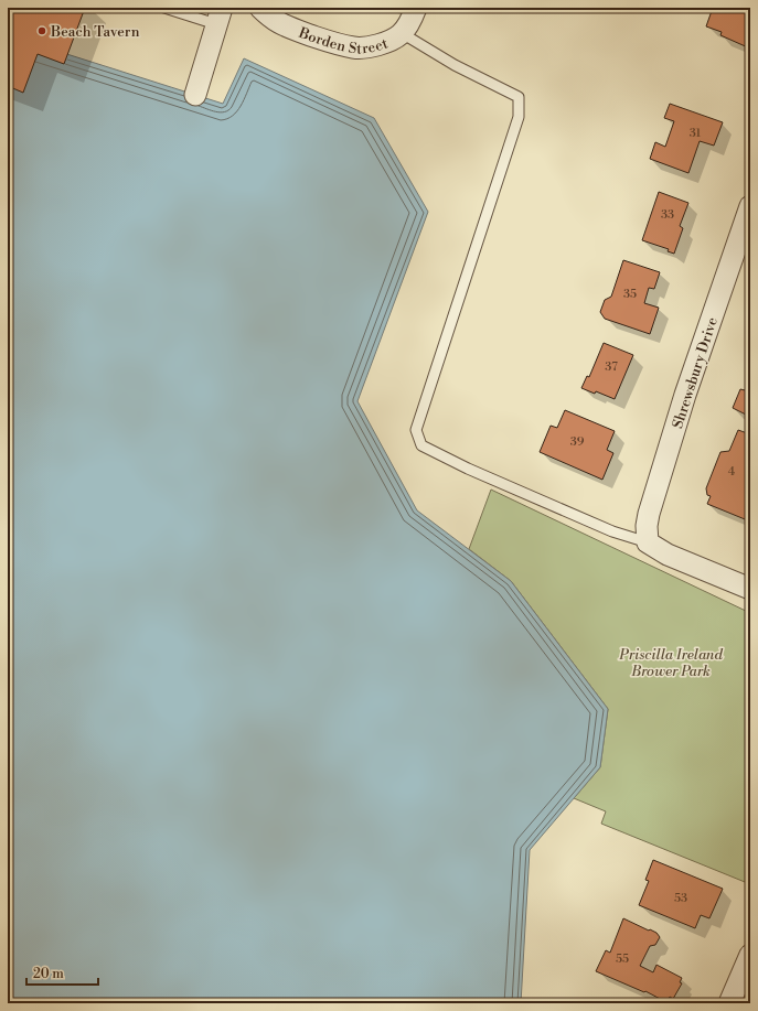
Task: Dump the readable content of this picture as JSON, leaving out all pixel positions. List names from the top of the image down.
{
  "streets": {
    "street": ["Borden Street", "Shrewsbury Drive"]
  },
  "parks": ["Priscilla Ireland Brower Park"],
  "places": ["Beach Tavern"],
  "house_numbers": [
    "31",
    "33",
    "35",
    "37",
    "39",
    "4",
    "53",
    "55"
  ],
  "scale_bar": "20 m"
}
